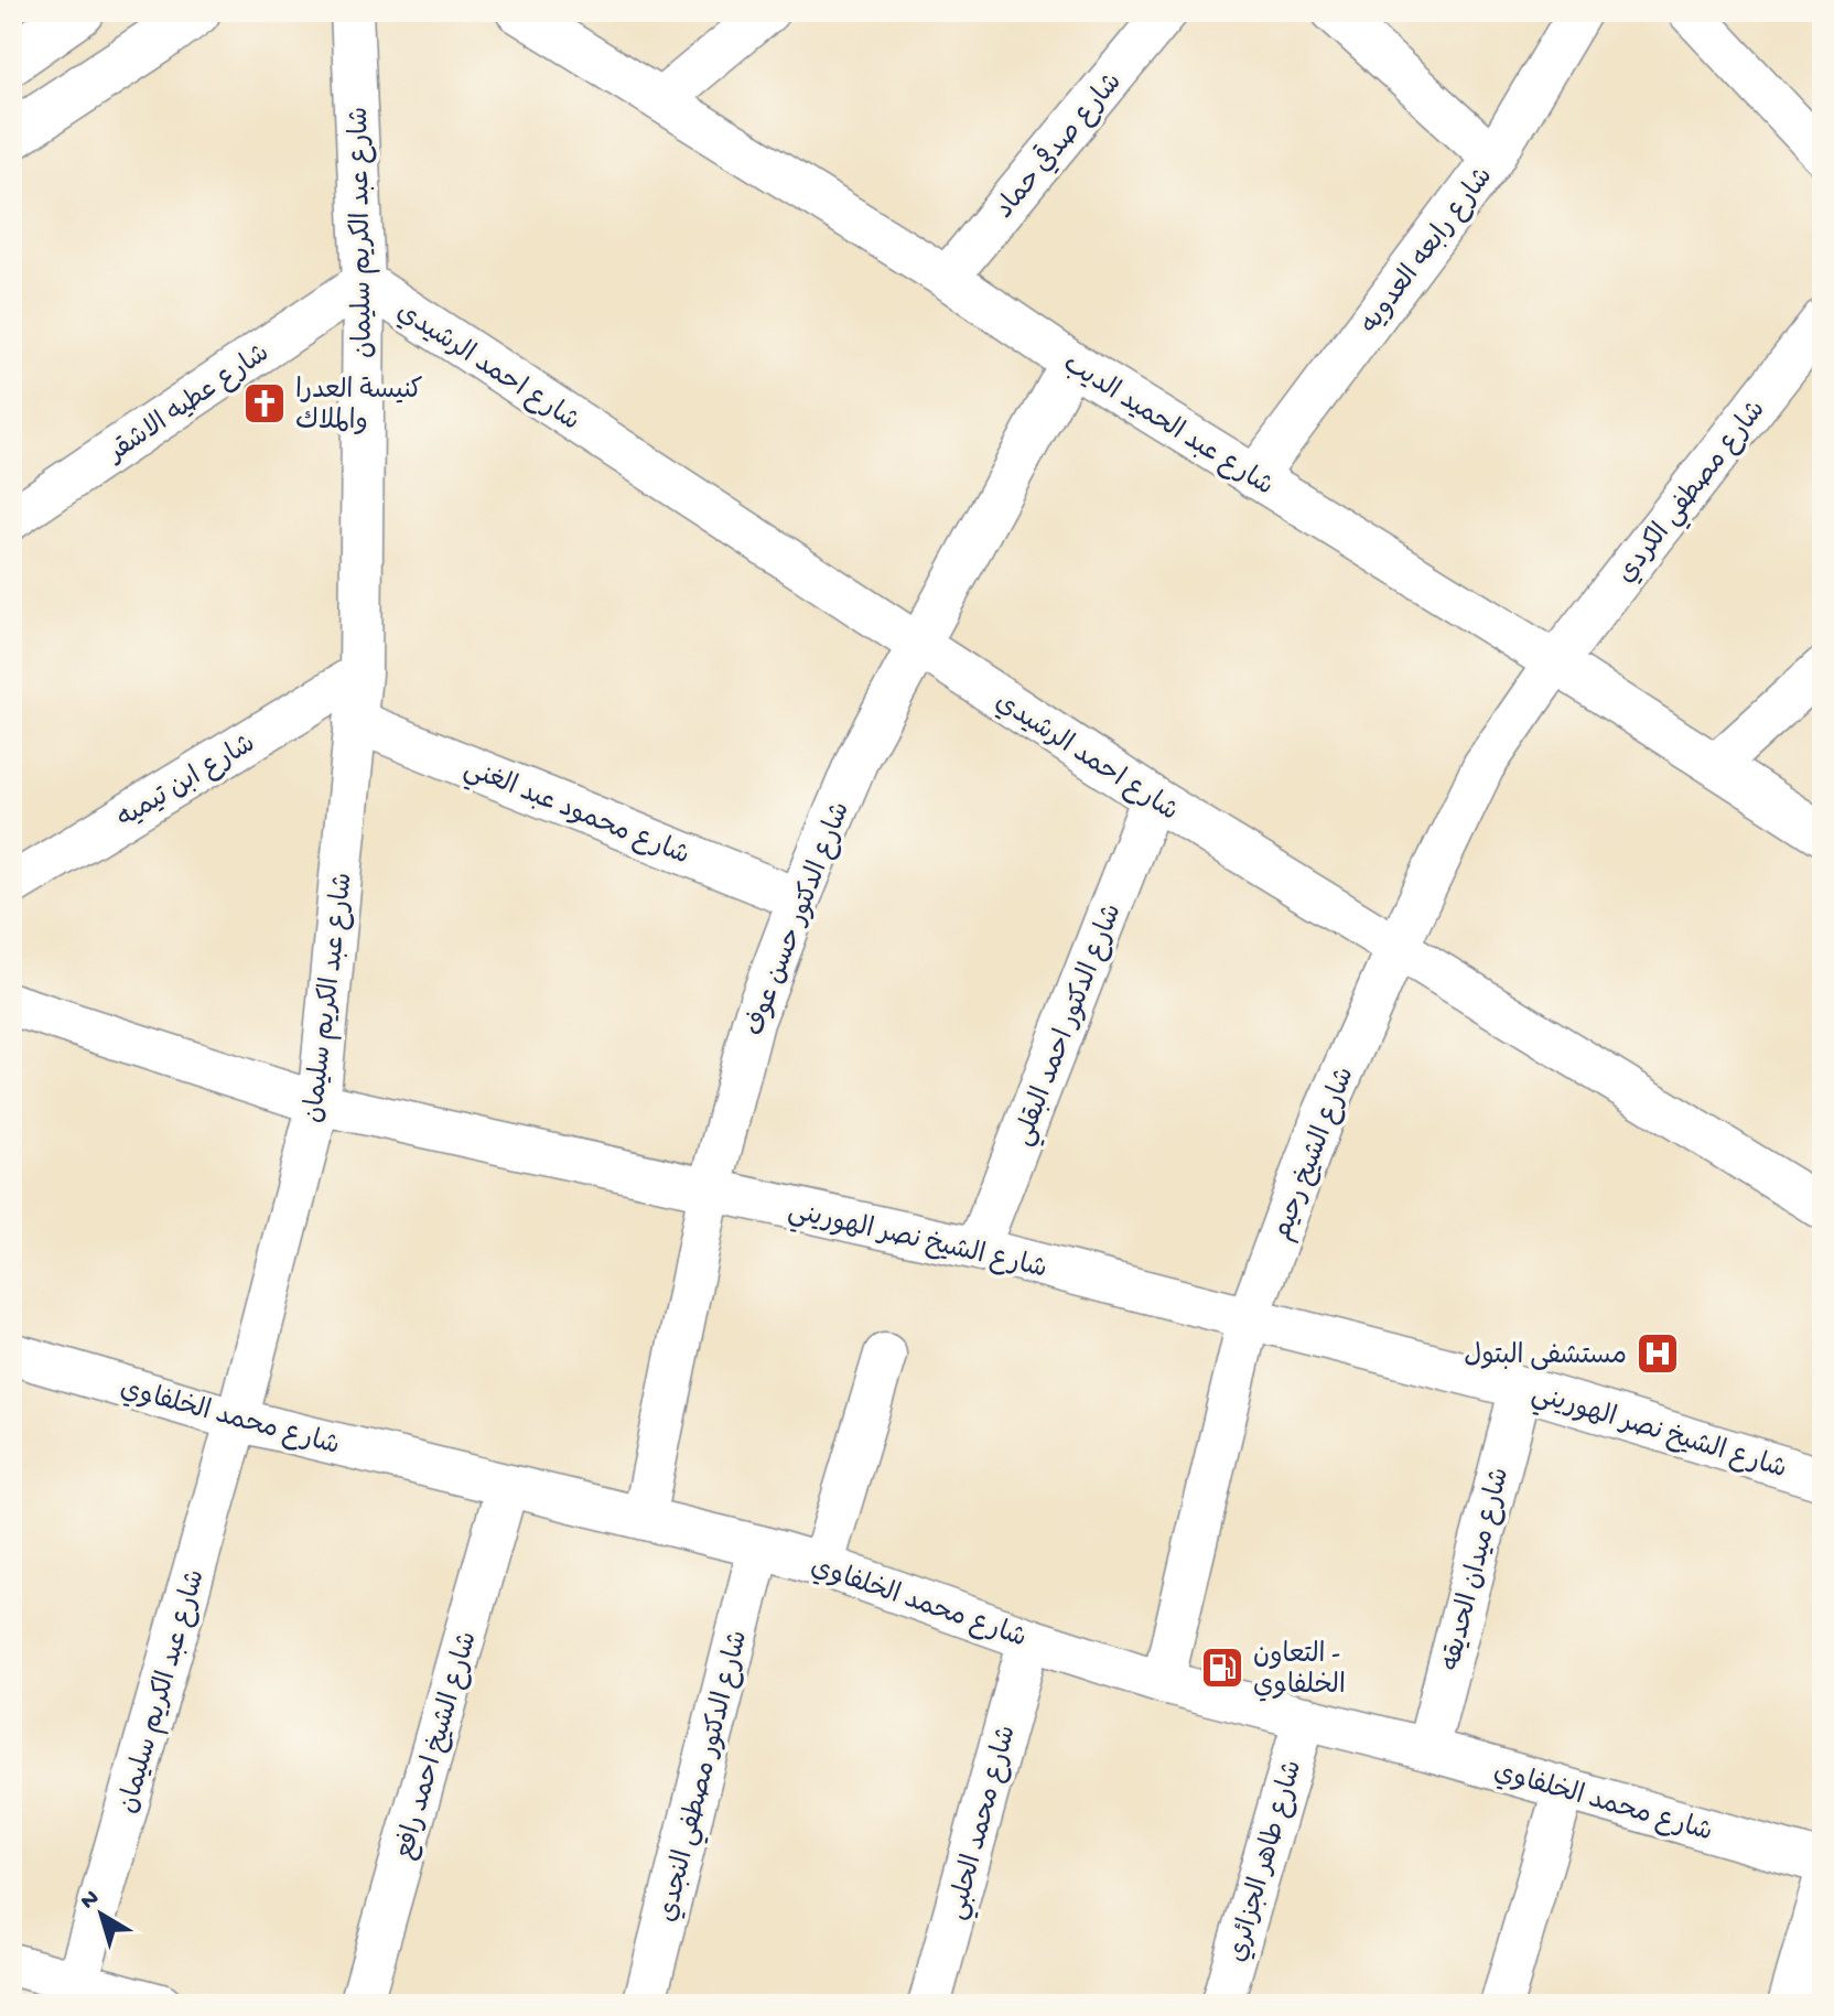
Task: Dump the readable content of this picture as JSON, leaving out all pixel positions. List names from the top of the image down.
{
  "streets": {
    "street": [
      "شارع صدقي حماد",
      "شارع عبد الكريم سليمان",
      "شارع رابعه العدويه",
      "شارع احمد الرشيدي",
      "شارع عطيه الاشقر",
      "شارع عبد الحميد الديب",
      "شارع مصطفي الكردي",
      "شارع ابن تيميه",
      "شارع محمود عبد الغني",
      "شارع الدكتور حسن عوف",
      "شارع الدكتور احمد البقلي",
      "شارع الشيخ رحيم",
      "شارع الشيخ نصر الهوريني",
      "شارع محمد الخلفاوي",
      "شارع ميدان الحديقه",
      "شارع الشيخ احمد رافع",
      "شارع الدكتور مصطفي النجدي",
      "شارع محمد الحلبي",
      "شارع طاهر الجزائري"
    ]
  },
  "crossings": [
    ["شارع صدقي حماد", "شارع عبد الحميد الديب"],
    ["شارع عبد الكريم سليمان", "شارع احمد الرشيدي"],
    ["شارع عبد الكريم سليمان", "شارع عطيه الاشقر"],
    ["شارع عبد الكريم سليمان", "شارع ابن تيميه"],
    ["شارع عبد الكريم سليمان", "شارع محمود عبد الغني"],
    ["شارع عبد الكريم سليمان", "شارع الشيخ نصر الهوريني"],
    ["شارع عبد الكريم سليمان", "شارع محمد الخلفاوي"],
    ["شارع رابعه العدويه", "شارع عبد الحميد الديب"],
    ["شارع احمد الرشيدي", "شارع عطيه الاشقر"],
    ["شارع احمد الرشيدي", "شارع الدكتور حسن عوف"],
    ["شارع احمد الرشيدي", "شارع الدكتور احمد البقلي"],
    ["شارع احمد الرشيدي", "شارع الشيخ رحيم"],
    ["شارع عبد الحميد الديب", "شارع مصطفي الكردي"],
    ["شارع عبد الحميد الديب", "شارع الدكتور حسن عوف"],
    ["شارع عبد الحميد الديب", "شارع الشيخ رحيم"],
    ["شارع مصطفي الكردي", "شارع الشيخ رحيم"],
    ["شارع محمود عبد الغني", "شارع الدكتور حسن عوف"],
    ["شارع الدكتور حسن عوف", "شارع الشيخ نصر الهوريني"],
    ["شارع الدكتور حسن عوف", "شارع محمد الخلفاوي"],
    ["شارع الدكتور احمد البقلي", "شارع الشيخ نصر الهوريني"],
    ["شارع الشيخ رحيم", "شارع الشيخ نصر الهوريني"],
    ["شارع الشيخ رحيم", "شارع محمد الخلفاوي"],
    ["شارع الشيخ نصر الهوريني", "شارع ميدان الحديقه"],
    ["شارع محمد الخلفاوي", "شارع ميدان الحديقه"],
    ["شارع محمد الخلفاوي", "شارع الشيخ احمد رافع"],
    ["شارع محمد الخلفاوي", "شارع الدكتور مصطفي النجدي"],
    ["شارع محمد الخلفاوي", "شارع محمد الحلبي"],
    ["شارع محمد الخلفاوي", "شارع طاهر الجزائري"]
  ],
  "places": {
    "church": ["كنيسة العدرا والملاك"],
    "hospital": ["مستشفى البتول"],
    "fuel station": ["التعاون - الخلفاوي"]
  },
  "north": "top left"
}
